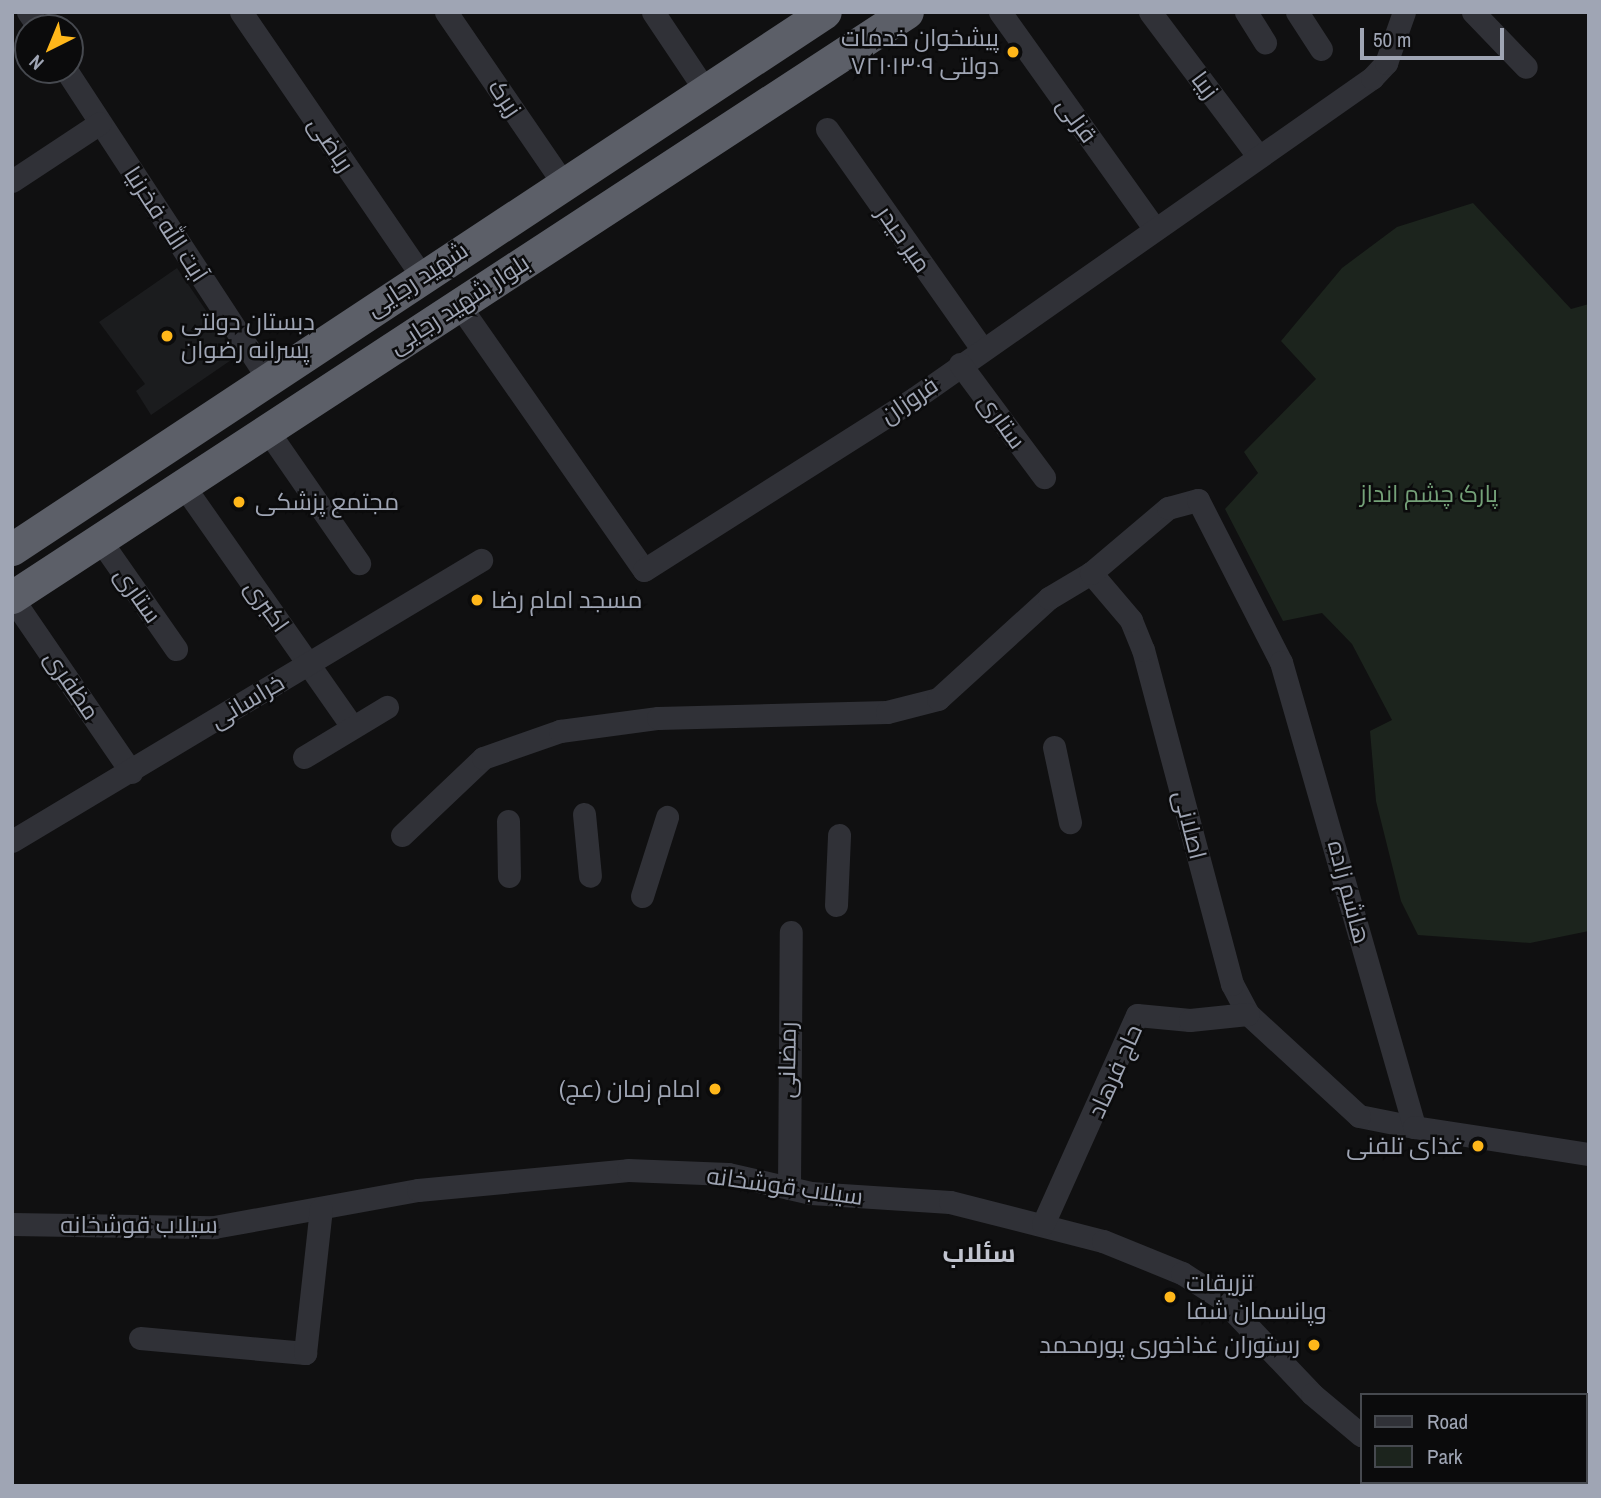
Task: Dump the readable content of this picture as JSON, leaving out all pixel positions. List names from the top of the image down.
{
  "streets": {
    "highway": ["شهید رجایی", "بلوار شهید رجایی"],
    "street": [
      "زیبا",
      "زیرک",
      "قزلی",
      "ریاضی",
      "آیت الله فخرنیا",
      "میر حیدر",
      "فروزان",
      "ستاری",
      "اکبری",
      "مظفری",
      "خراسانی",
      "اصلانی",
      "هاشم زاده",
      "رمضانی",
      "حاج فرهاد",
      "سیلاب قوشخانه"
    ]
  },
  "crossings": [
    ["زیبا", "فروزان"],
    ["زیرک", "شهید رجایی"],
    ["قزلی", "فروزان"],
    ["ریاضی", "شهید رجایی"],
    ["آیت الله فخرنیا", "شهید رجایی"],
    ["میر حیدر", "فروزان"],
    ["بلوار شهید رجایی", "فروزان"],
    ["بلوار شهید رجایی", "ستاری"],
    ["بلوار شهید رجایی", "اکبری"],
    ["بلوار شهید رجایی", "مظفری"],
    ["فروزان", "ستاری"],
    ["اکبری", "خراسانی"],
    ["مظفری", "خراسانی"],
    ["اصلانی", "هاشم زاده"],
    ["اصلانی", "حاج فرهاد"],
    ["رمضانی", "سیلاب قوشخانه"],
    ["حاج فرهاد", "سیلاب قوشخانه"]
  ],
  "districts": ["سئلاب"],
  "parks": ["پارک چشم انداز"],
  "places": [
    "پیشخوان خدمات دولتی ۷۲۱۰۱۳۰۹",
    "دبستان دولتی پسرانه رضوان",
    "مجتمع پزشکی",
    "مسجد امام رضا",
    "امام زمان (عج)",
    "غذای تلفنی",
    "تزریقات وپانسمان شفا",
    "رستوران غذاخوری پورمحمد"
  ],
  "legend": ["Road", "Park"],
  "scale_bar": "50 m",
  "north": "bottom left"
}
